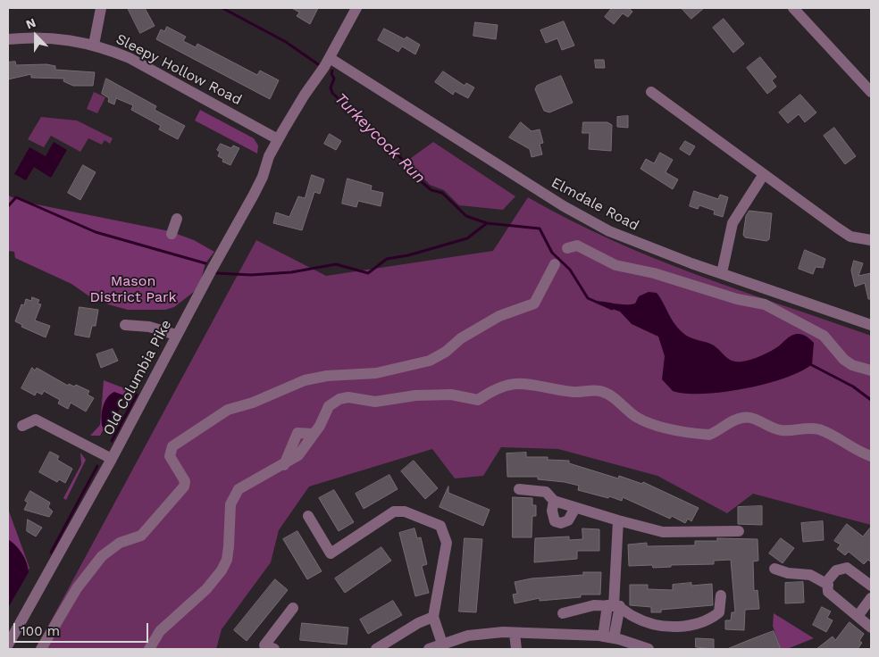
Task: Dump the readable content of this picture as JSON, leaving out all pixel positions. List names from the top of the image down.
{
  "streets": {
    "street": ["Sleepy Hollow Road", "Elmdale Road", "Old Columbia Pike"]
  },
  "crossings": [
    ["Sleepy Hollow Road", "Old Columbia Pike"],
    ["Elmdale Road", "Old Columbia Pike"]
  ],
  "water": ["Turkeycock Run"],
  "parks": ["Mason District Park"],
  "scale_bar": "100 m",
  "north": "top"
}
